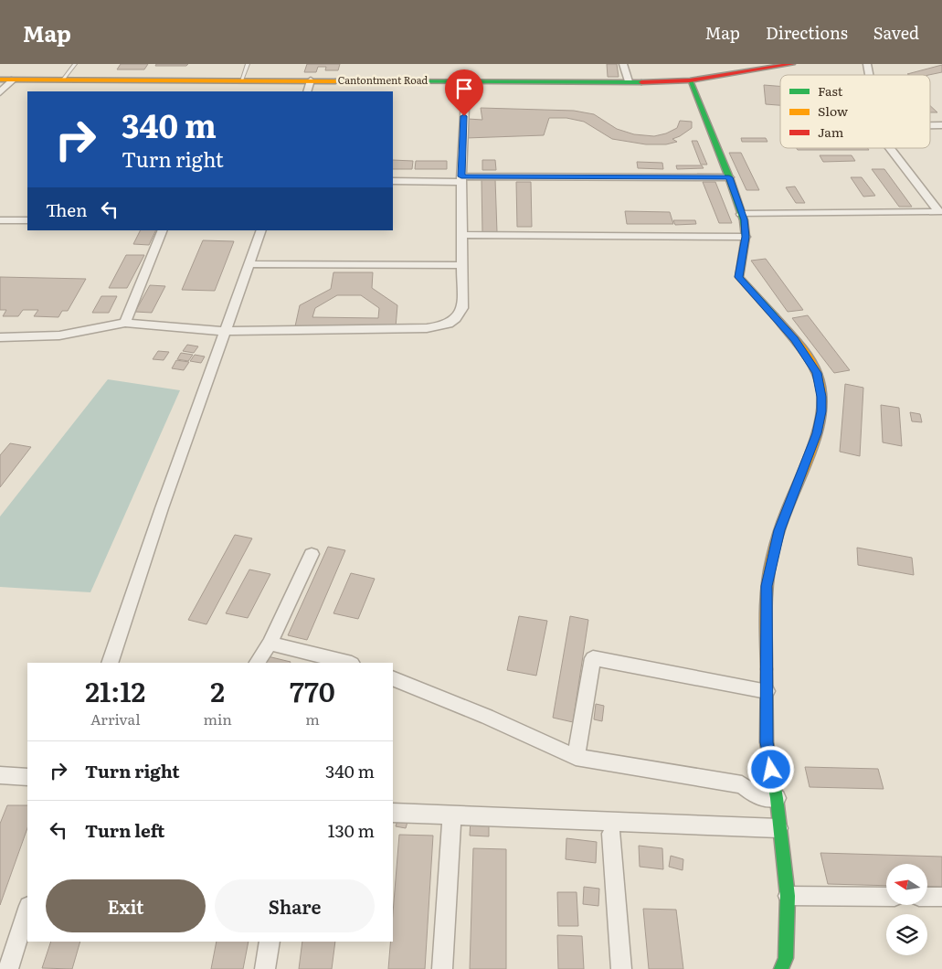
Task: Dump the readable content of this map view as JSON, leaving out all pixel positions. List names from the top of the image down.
{
  "streets": {
    "street": ["Cantontment Road"]
  },
  "legend": ["Fast", "Slow", "Jam"],
  "north": "left",
  "page": {
    "header": "Map",
    "nav": ["Map", "Directions", "Saved"],
    "turn": ["340 m", "Turn right"],
    "then": "Then",
    "eta": [
      "21:12",
      "Arrival",
      "2",
      "min",
      "770",
      "m"
    ],
    "list": [
      {
        "name": "Turn right",
        "value": "340 m"
      },
      {
        "name": "Turn left",
        "value": "130 m"
      }
    ],
    "buttons": ["Exit", "Share"]
  }
}
